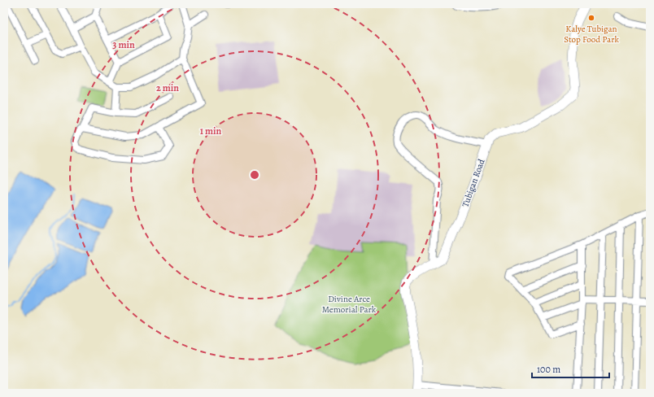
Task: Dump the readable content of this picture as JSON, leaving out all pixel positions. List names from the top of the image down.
{
  "streets": {
    "street": ["Tubigan Road"]
  },
  "parks": ["Divine Arce Memorial Park"],
  "places": ["Kalye Tubigan Stop Food Park"],
  "scale_bar": "100 m",
  "rings": ["3 min", "2 min", "1 min"]
}
